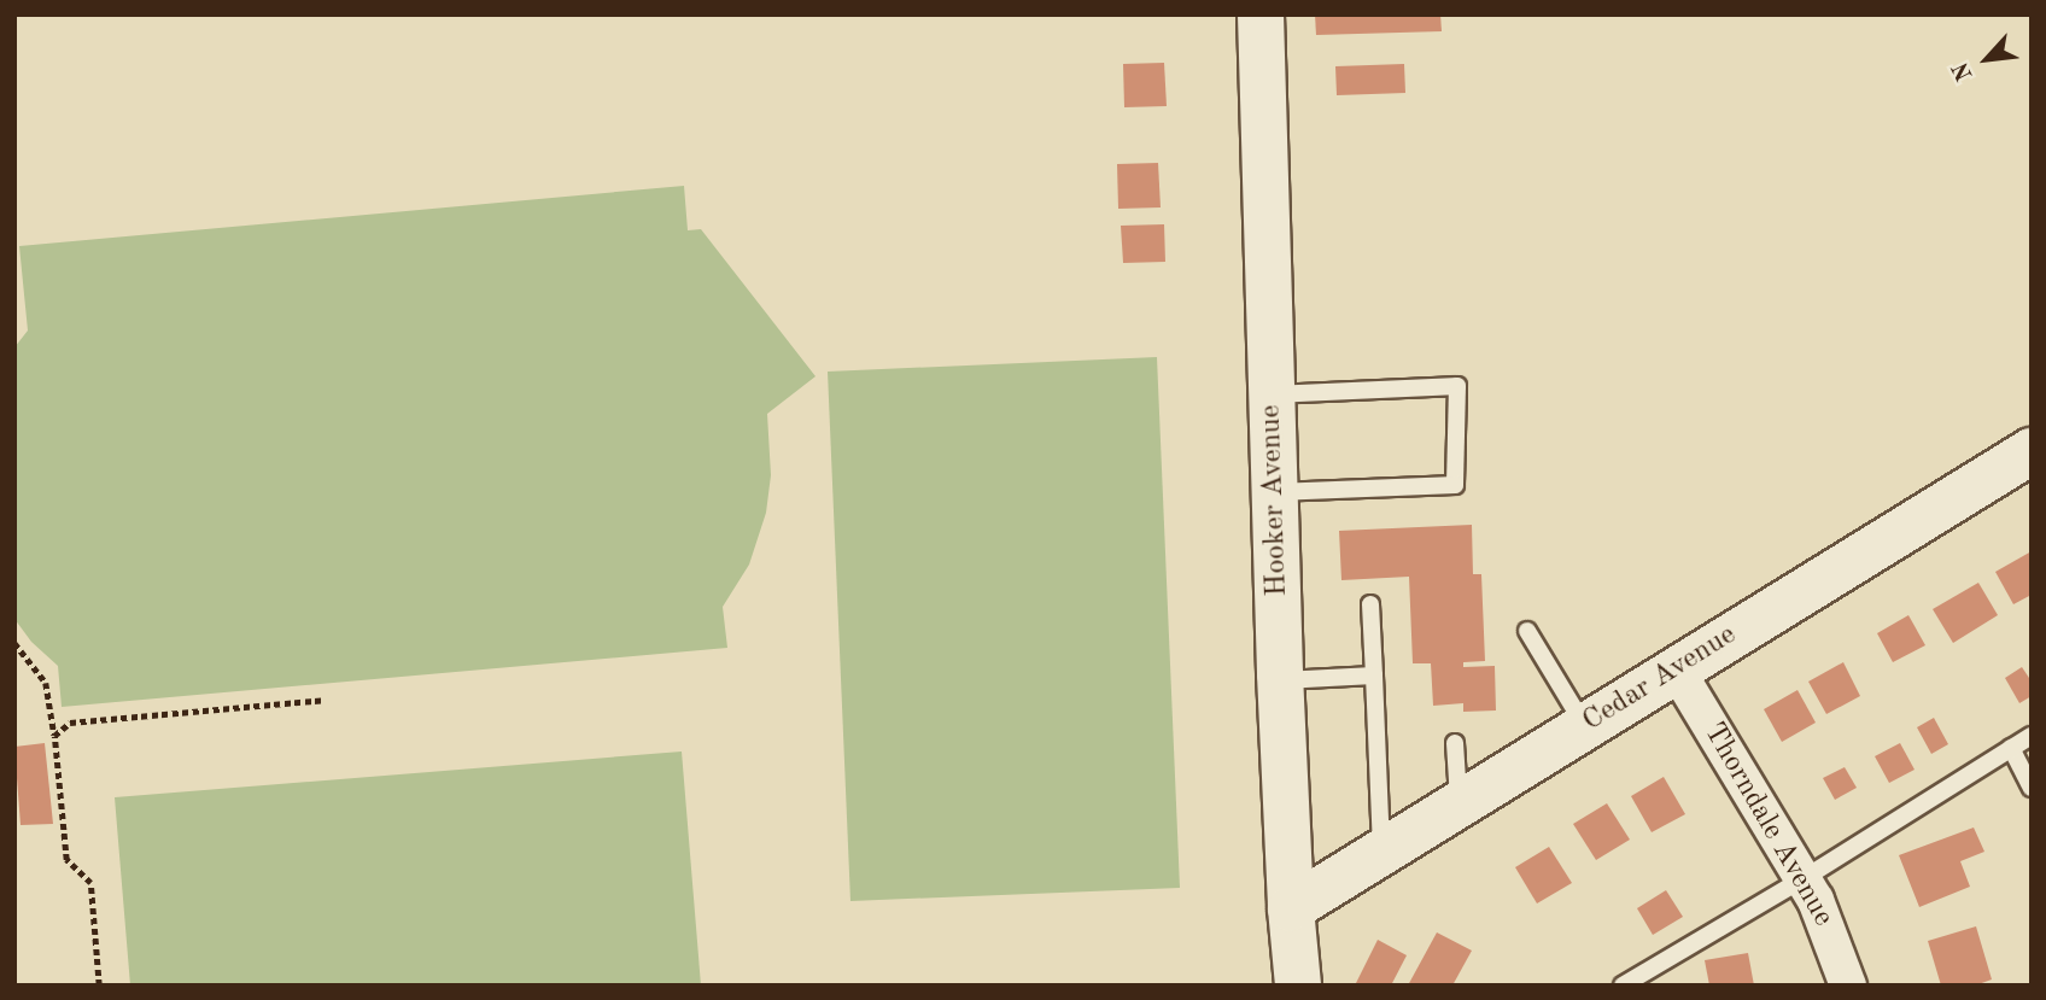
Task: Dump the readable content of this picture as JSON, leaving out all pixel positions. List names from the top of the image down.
{
  "streets": {
    "street": ["Hooker Avenue", "Cedar Avenue", "Thorndale Avenue"]
  },
  "crossings": [
    ["Hooker Avenue", "Cedar Avenue"],
    ["Cedar Avenue", "Thorndale Avenue"]
  ],
  "north": "bottom left"
}
